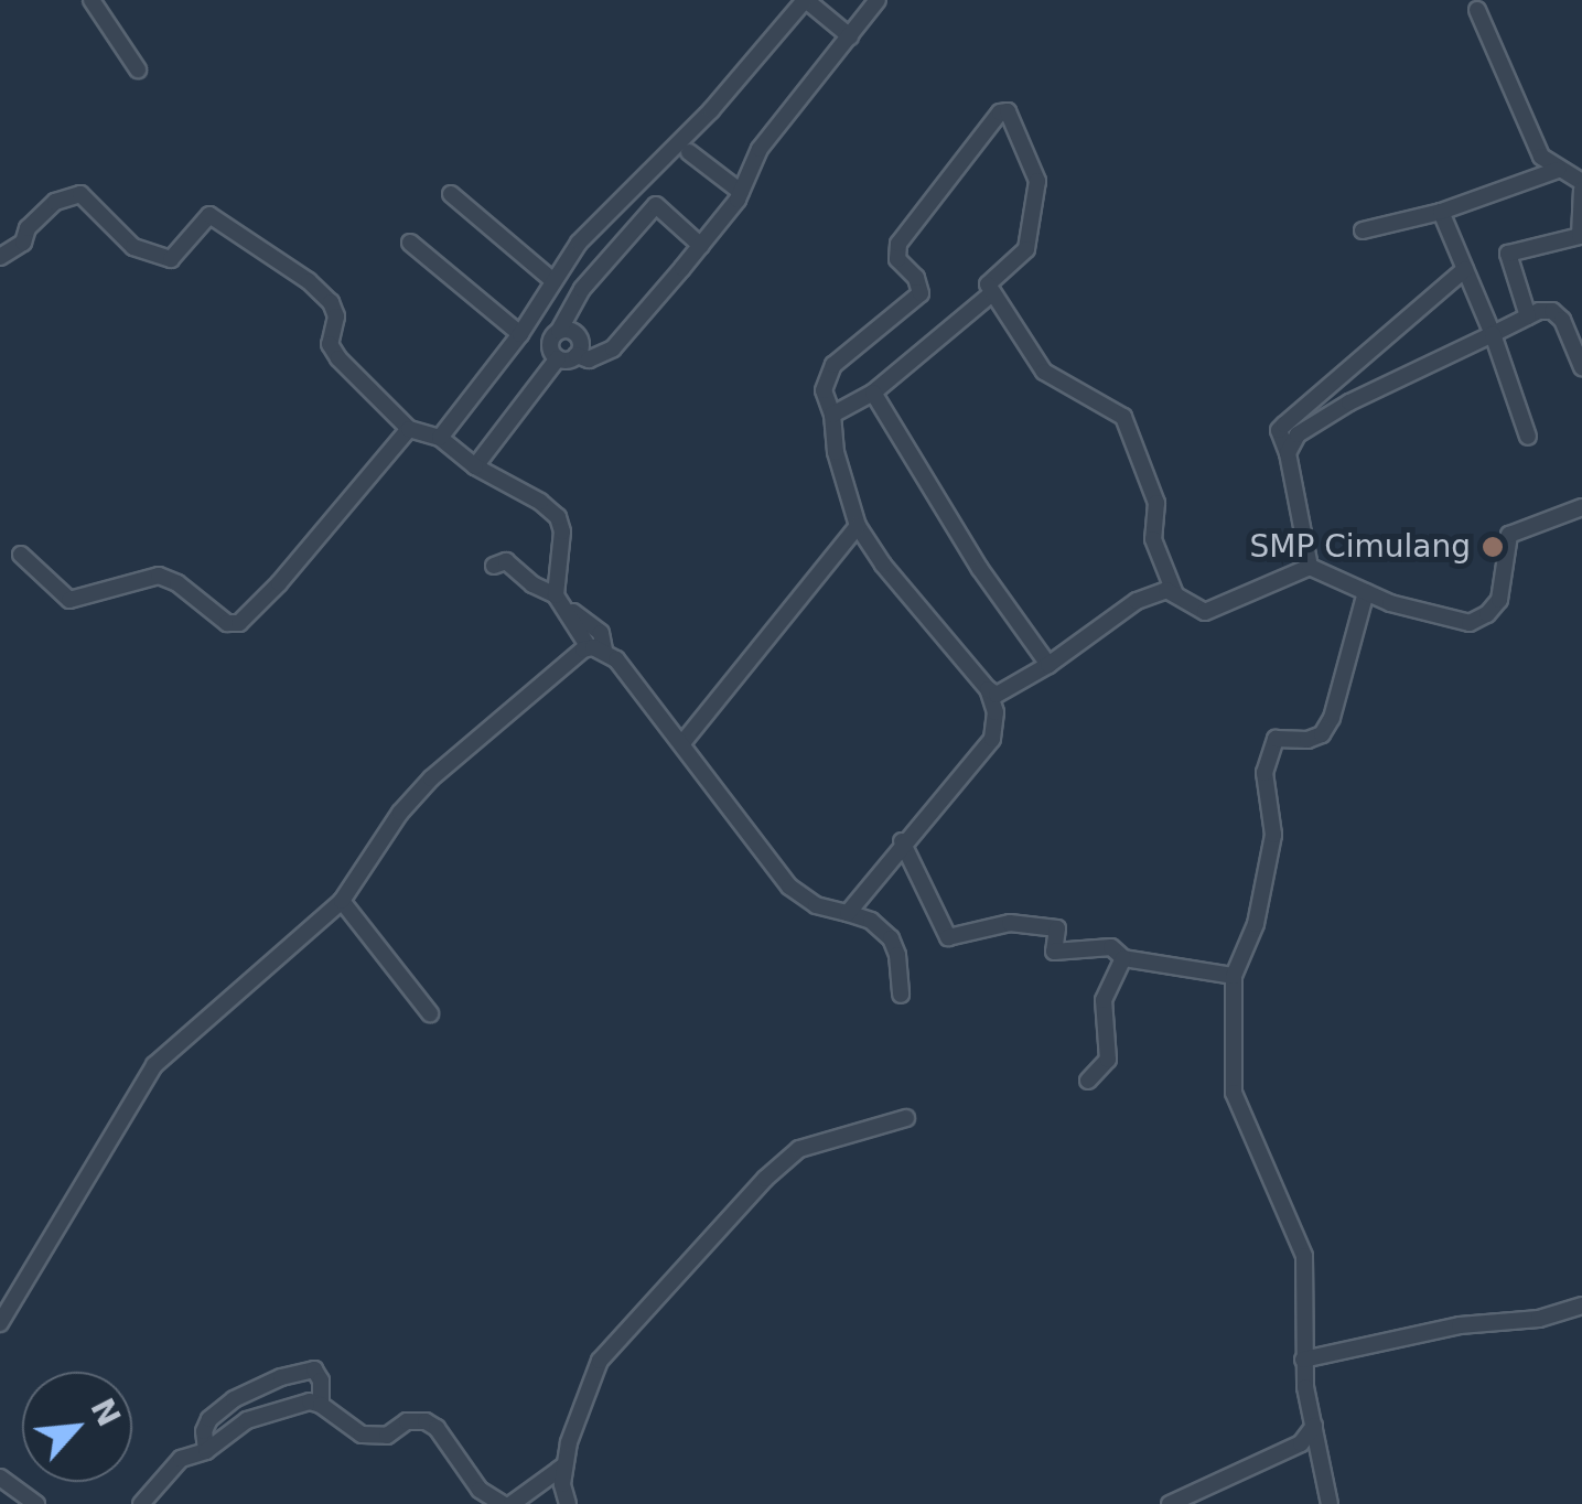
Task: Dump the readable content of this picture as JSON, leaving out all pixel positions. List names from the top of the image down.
{
  "places": ["SMP Cimulang"],
  "north": "top right"
}
